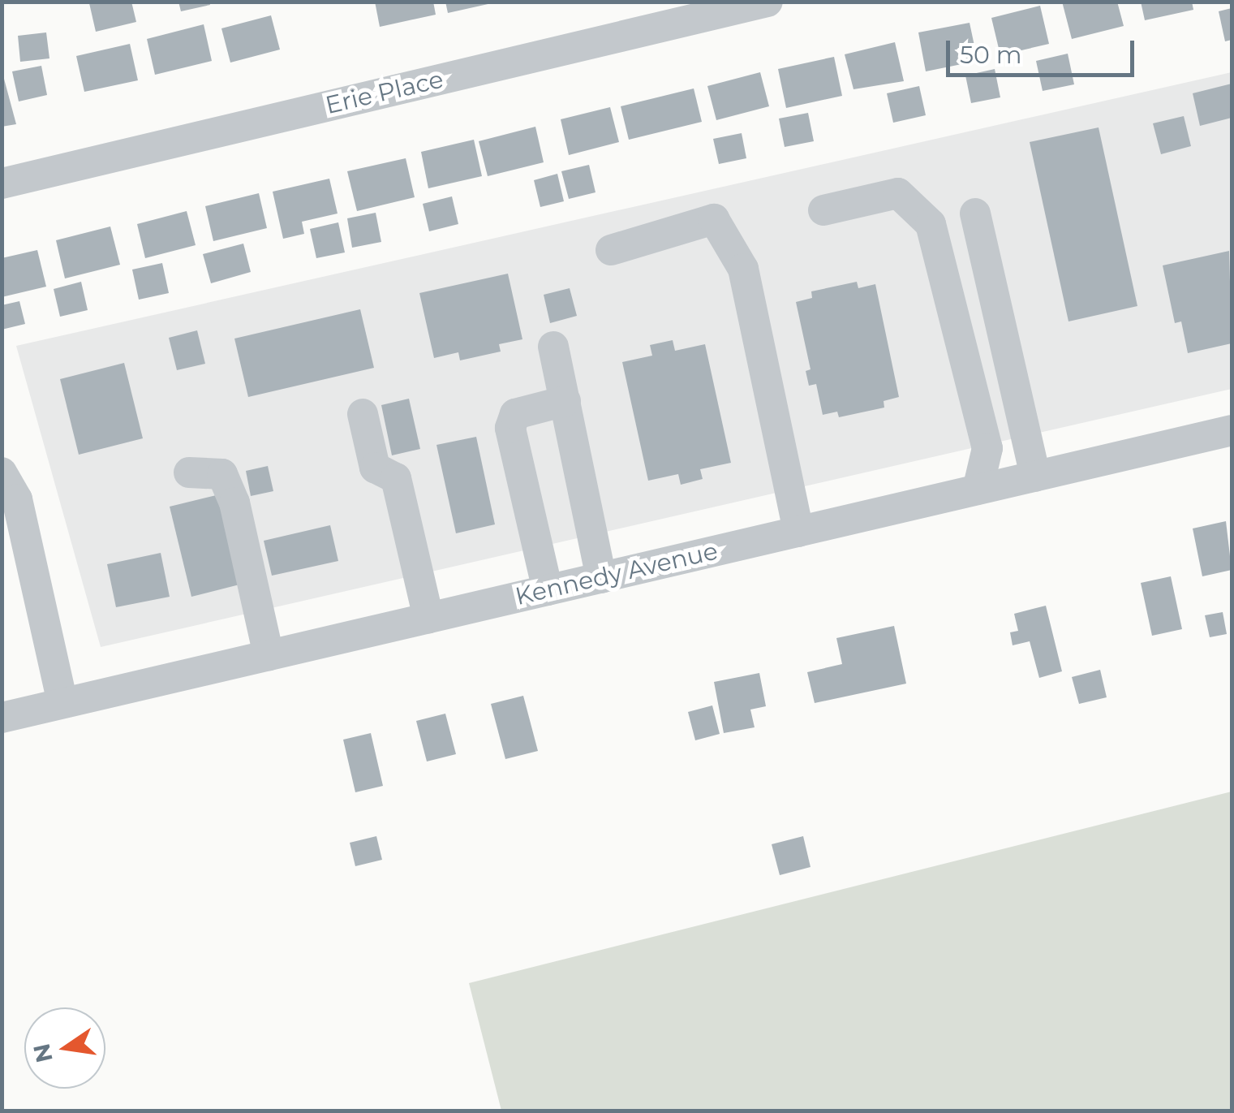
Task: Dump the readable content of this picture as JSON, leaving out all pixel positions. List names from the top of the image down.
{
  "streets": {
    "street": ["Erie Place", "Kennedy Avenue"]
  },
  "scale_bar": "50 m",
  "north": "left"
}
